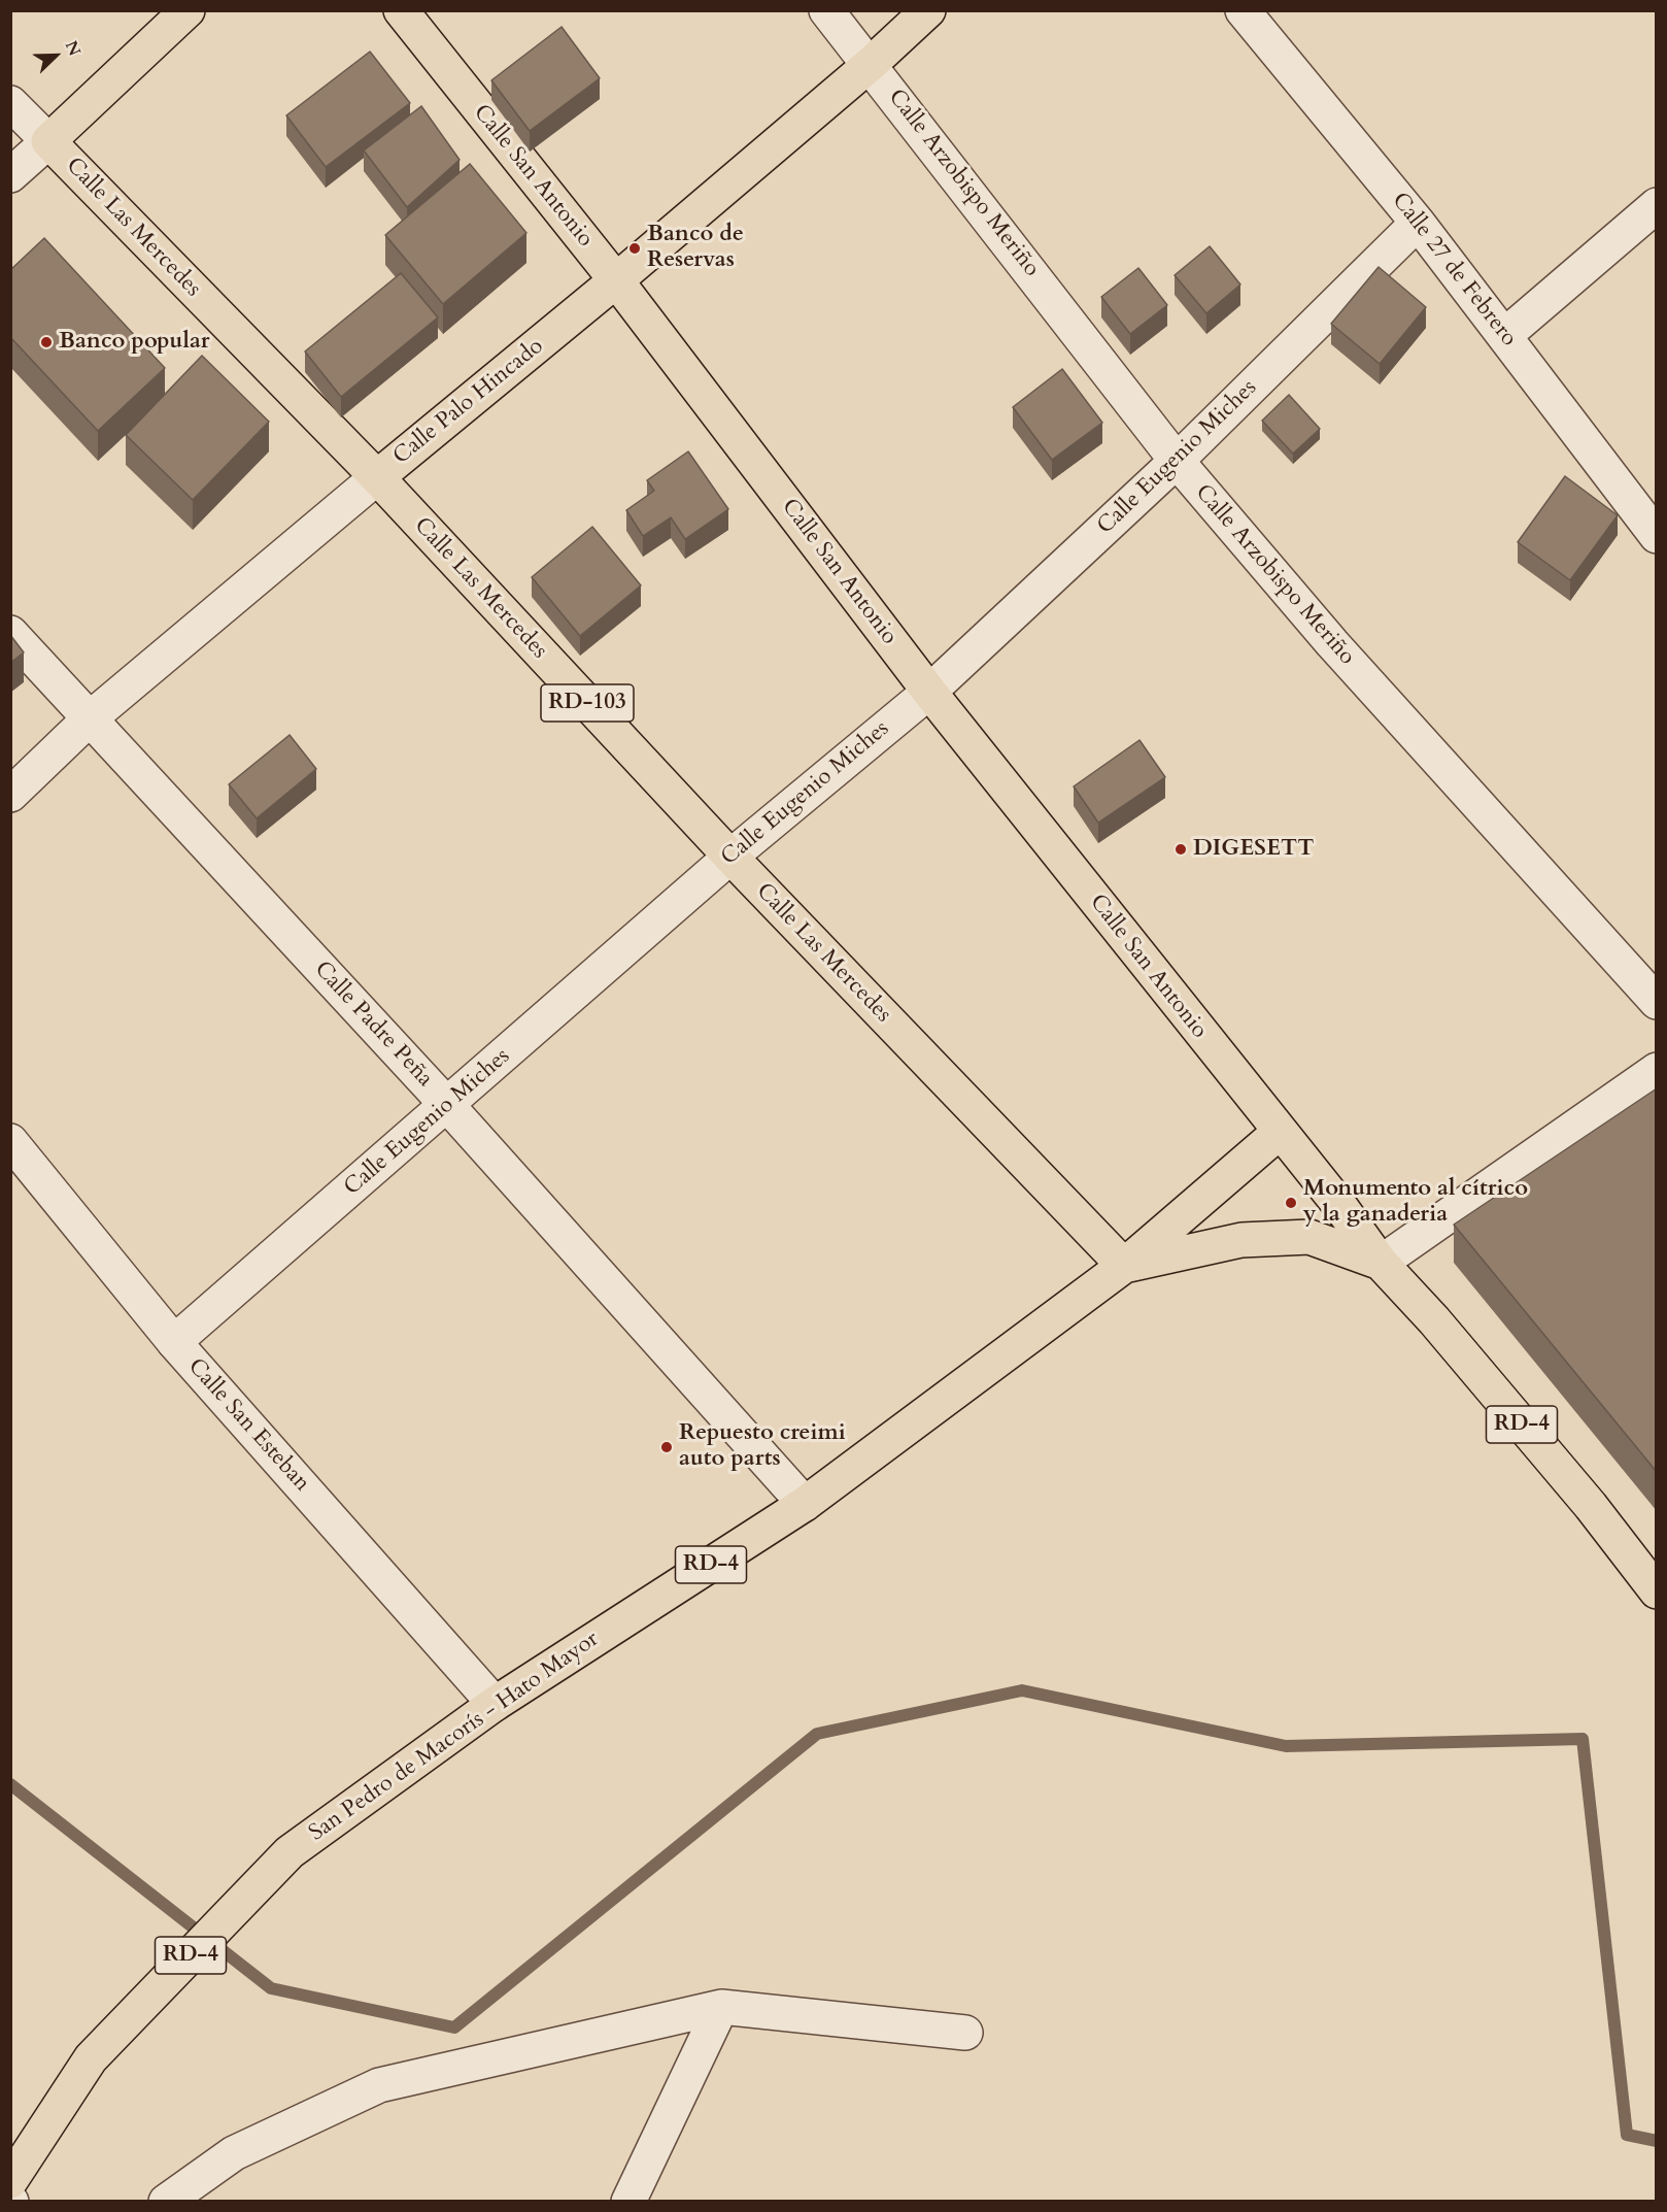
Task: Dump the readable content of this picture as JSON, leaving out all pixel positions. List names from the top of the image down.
{
  "streets": {
    "main road": [
      "Calle San Antonio",
      "Calle Las Mercedes",
      "Calle Palo Hincado",
      "RD-103",
      "RD-4",
      "San Pedro de Macorís - Hato Mayor"
    ],
    "street": [
      "Calle Arzobispo Meriño",
      "Calle 27 de Febrero",
      "Calle Eugenio Miches",
      "Calle Padre Peña",
      "Calle San Esteban"
    ]
  },
  "crossings": [
    ["Calle San Antonio", "Calle Palo Hincado"],
    ["Calle San Antonio", "Calle Eugenio Miches"],
    ["Calle San Antonio", "RD-4"],
    ["Calle San Antonio", "San Pedro de Macorís - Hato Mayor"],
    ["Calle Arzobispo Meriño", "Calle Palo Hincado"],
    ["Calle Arzobispo Meriño", "Calle Eugenio Miches"],
    ["Calle Las Mercedes", "Calle Palo Hincado"],
    ["Calle Las Mercedes", "Calle Eugenio Miches"],
    ["Calle Las Mercedes", "San Pedro de Macorís - Hato Mayor"],
    ["Calle 27 de Febrero", "Calle Eugenio Miches"],
    ["Calle Palo Hincado", "Calle Padre Peña"],
    ["Calle Eugenio Miches", "Calle Padre Peña"],
    ["Calle Eugenio Miches", "Calle San Esteban"],
    ["Calle Padre Peña", "San Pedro de Macorís - Hato Mayor"],
    ["RD-4", "San Pedro de Macorís - Hato Mayor"],
    ["Calle San Esteban", "San Pedro de Macorís - Hato Mayor"]
  ],
  "places": [
    "Banco de Reservas",
    "Banco popular",
    "DIGESETT",
    "Monumento al cítrico y la ganaderia",
    "Repuesto creimi auto parts"
  ],
  "north": "top right"
}
